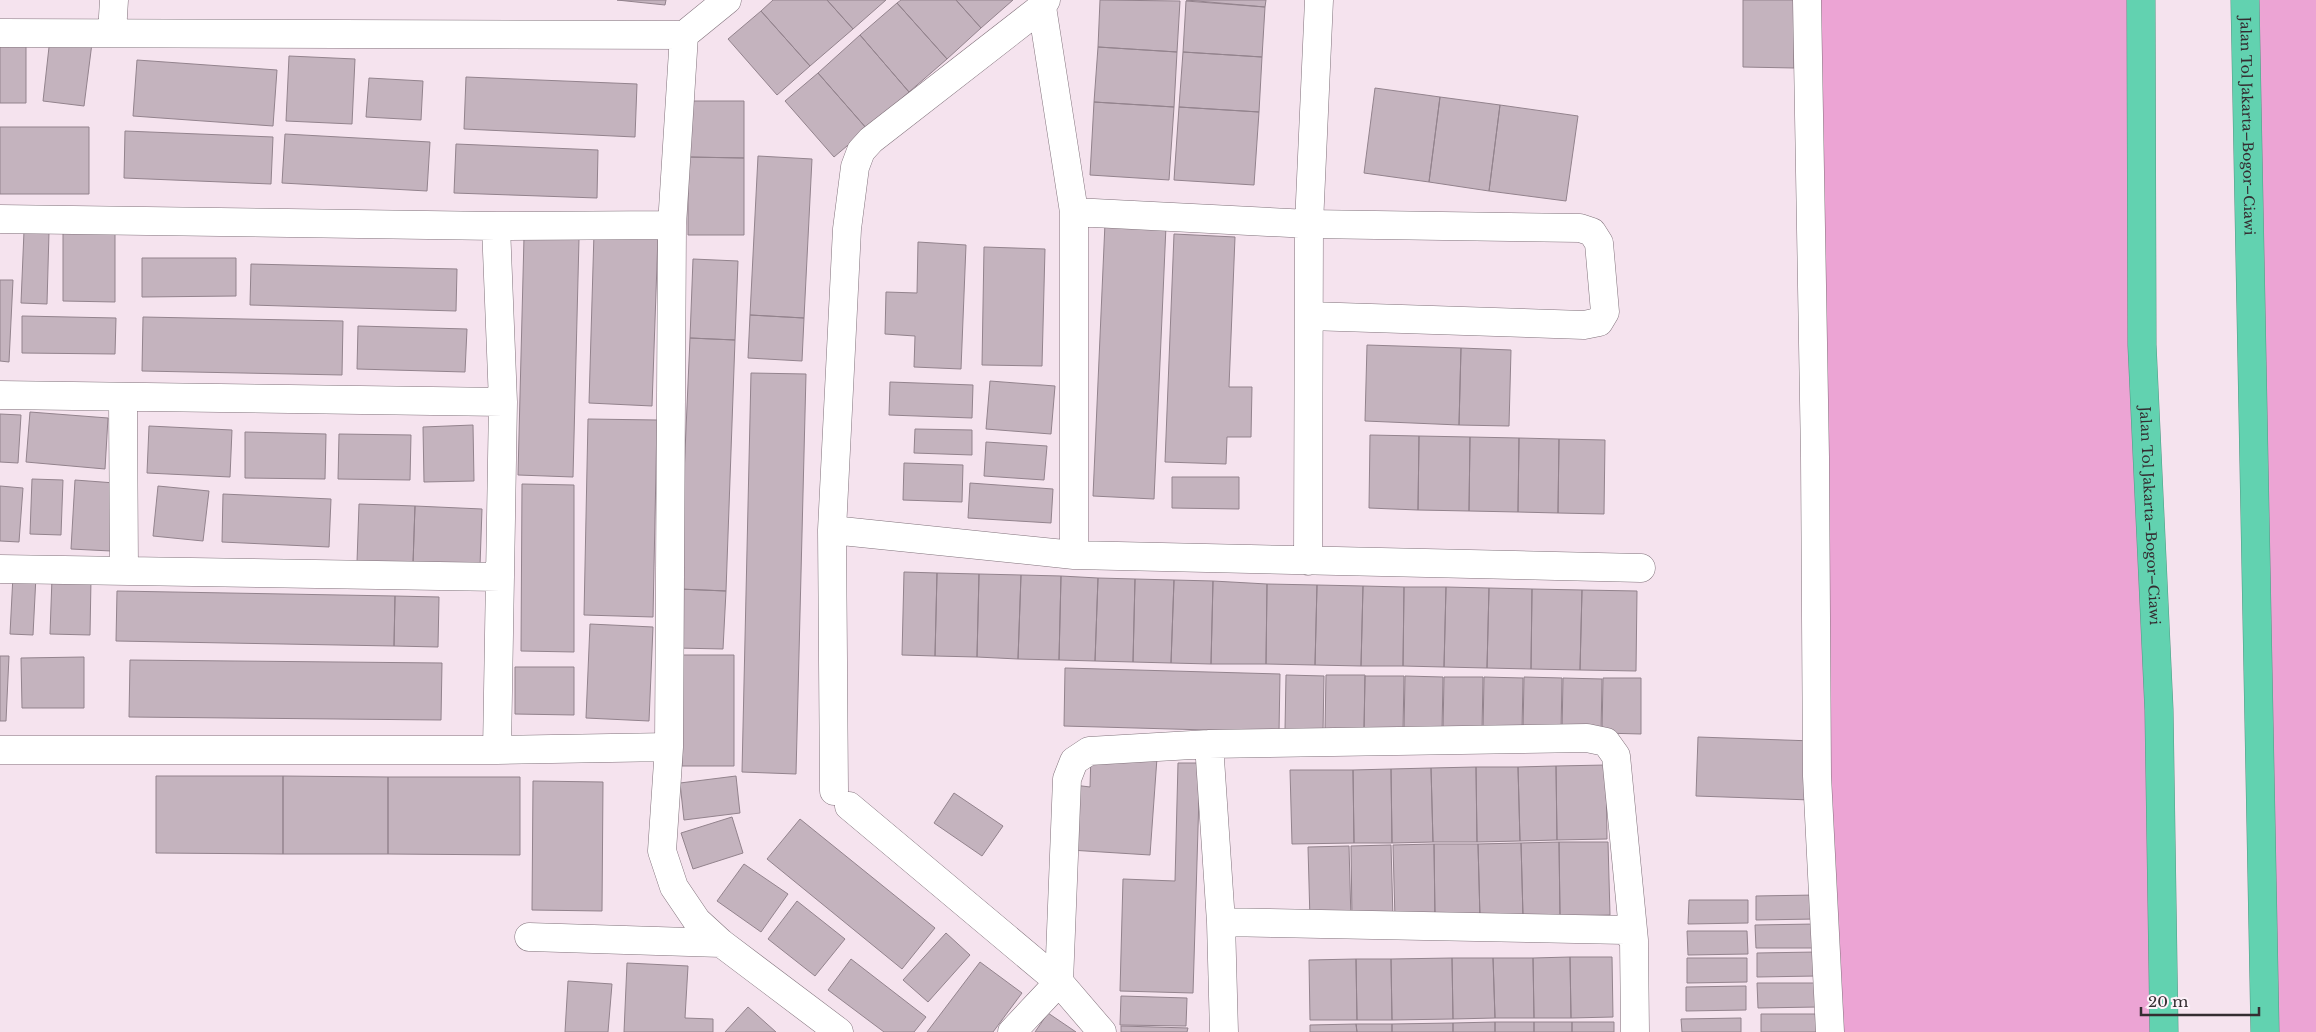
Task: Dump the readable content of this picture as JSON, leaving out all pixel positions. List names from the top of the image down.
{
  "streets": {
    "highway": ["Jalan Tol Jakarta–Bogor–Ciawi"]
  },
  "scale_bar": "20 m"
}
